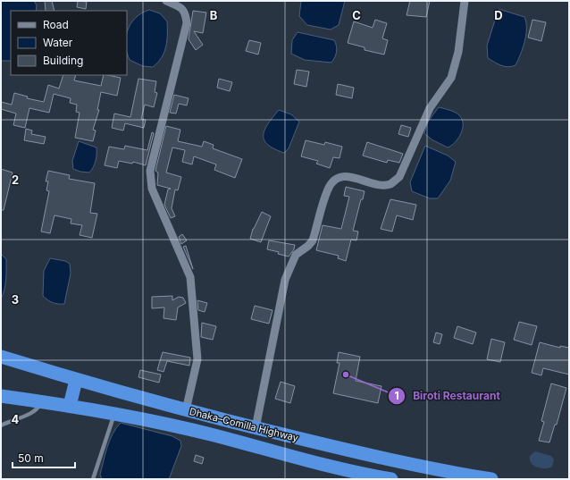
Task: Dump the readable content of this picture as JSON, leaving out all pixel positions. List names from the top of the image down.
{
  "streets": {
    "highway": ["Dhaka–Comilla Highway"]
  },
  "places": ["Biroti Restaurant"],
  "legend": ["Road", "Water", "Building"],
  "scale_bar": "50 m",
  "grid": {
    "columns": ["B", "C", "D"],
    "rows": ["2", "3", "4"]
  }
}
